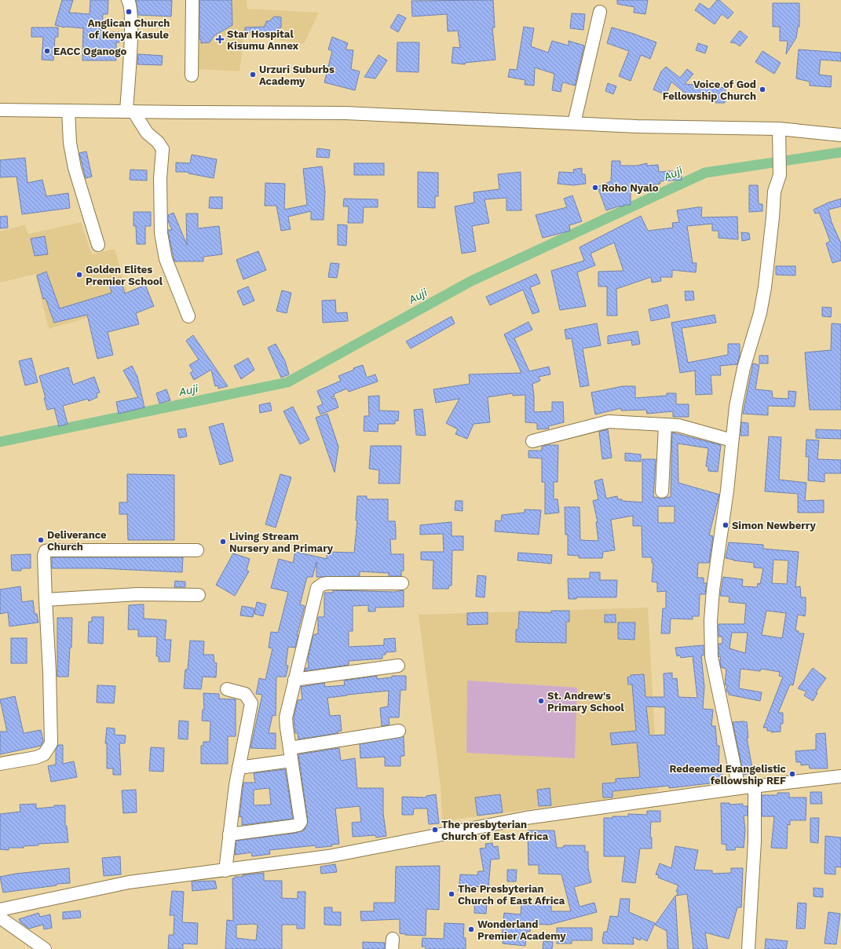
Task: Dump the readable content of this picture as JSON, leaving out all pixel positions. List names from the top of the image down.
{
  "water": ["Auji"],
  "places": {
    "other": [
      "Anglican Church of Kenya Kasule",
      "EACC Oganogo",
      "Urzuri Suburbs Academy",
      "Voice of God Fellowship Church",
      "Roho Nyalo",
      "Golden Elites Premier School",
      "Simon Newberry",
      "Deliverance Church",
      "Living Stream Nursery and Primary",
      "St. Andrew's Primary School",
      "Redeemed Evangelistic fellowship REF",
      "The presbyterian Church of East Africa",
      "The Presbyterian Church of East Africa",
      "Wonderland Premier Academy"
    ],
    "health": ["Star Hospital Kisumu Annex"]
  }
}
